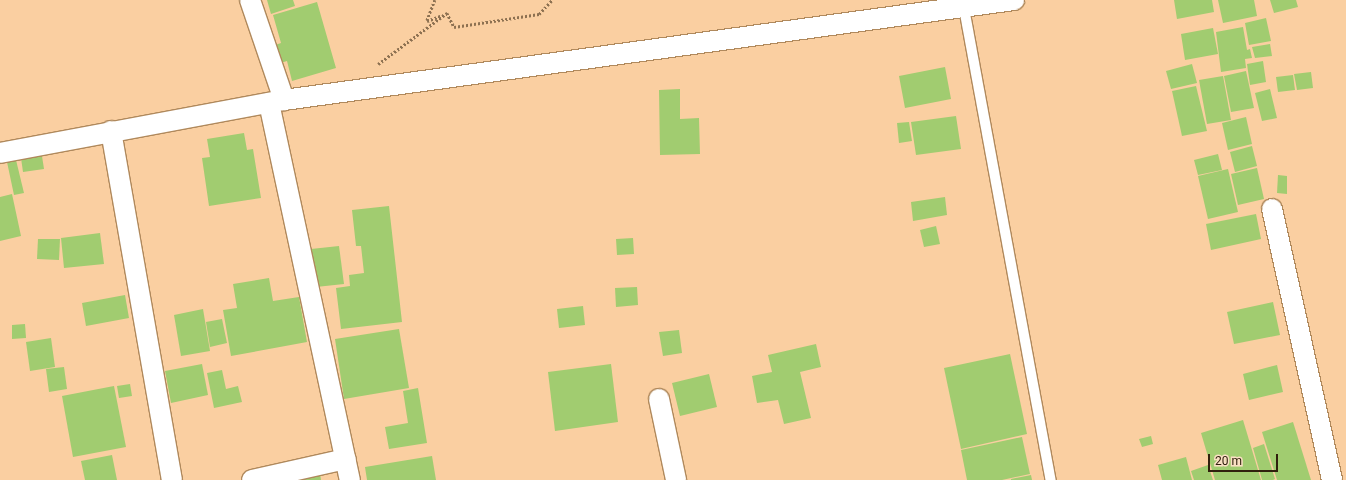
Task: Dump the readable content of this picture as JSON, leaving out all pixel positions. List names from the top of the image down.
{
  "scale_bar": "20 m"
}
